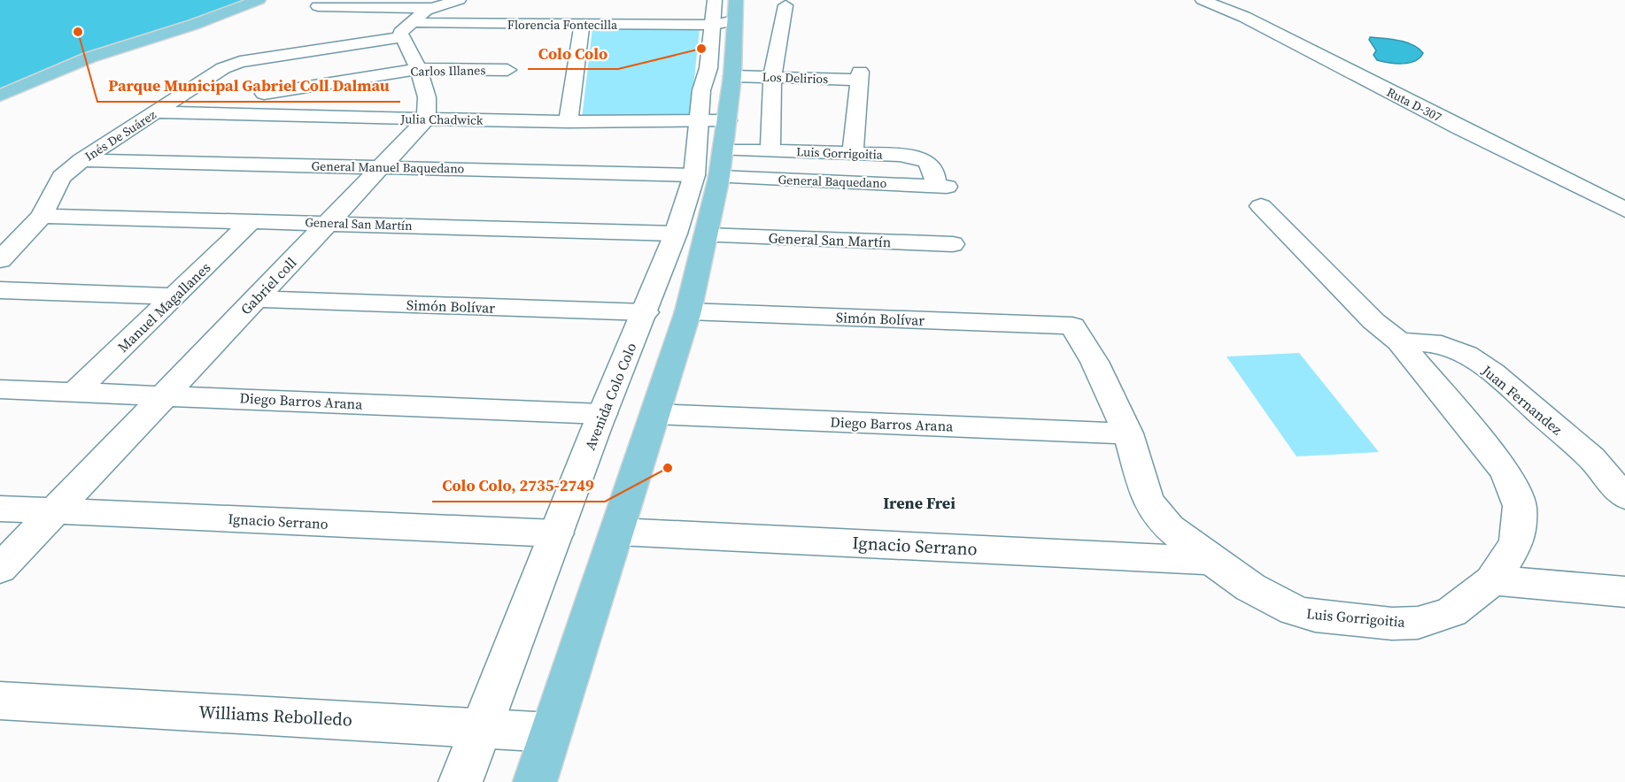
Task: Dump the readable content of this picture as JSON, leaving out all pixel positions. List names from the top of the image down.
{
  "streets": {
    "main road": ["Avenida Colo Colo"],
    "street": [
      "Florencia Fontecilla",
      "Carlos Illanes",
      "Los Delirios",
      "Ruta D-307",
      "Julia Chadwick",
      "Inés De Suárez",
      "Luis Gorrigoitia",
      "General Manuel Baquedano",
      "General Baquedano",
      "General San Martín",
      "Gabriel coll",
      "Simón Bolívar",
      "Manuel Magallanes",
      "Juan Fernandez",
      "Diego Barros Arana",
      "Ignacio Serrano",
      "Williams Rebolledo"
    ]
  },
  "crossings": [
    ["Florencia Fontecilla", "Inés De Suárez"],
    ["Florencia Fontecilla", "Avenida Colo Colo"],
    ["Los Delirios", "Luis Gorrigoitia"],
    ["Los Delirios", "Avenida Colo Colo"],
    ["Julia Chadwick", "Inés De Suárez"],
    ["Julia Chadwick", "Gabriel coll"],
    ["Julia Chadwick", "Avenida Colo Colo"],
    ["Inés De Suárez", "General Manuel Baquedano"],
    ["Inés De Suárez", "General San Martín"],
    ["Luis Gorrigoitia", "General Manuel Baquedano"],
    ["Luis Gorrigoitia", "General Baquedano"],
    ["Luis Gorrigoitia", "Simón Bolívar"],
    ["Luis Gorrigoitia", "Avenida Colo Colo"],
    ["Luis Gorrigoitia", "Juan Fernandez"],
    ["Luis Gorrigoitia", "Diego Barros Arana"],
    ["Luis Gorrigoitia", "Ignacio Serrano"],
    ["General Manuel Baquedano", "General Baquedano"],
    ["General Manuel Baquedano", "Gabriel coll"],
    ["General Manuel Baquedano", "Avenida Colo Colo"],
    ["General Baquedano", "Avenida Colo Colo"],
    ["General San Martín", "Gabriel coll"],
    ["General San Martín", "Manuel Magallanes"],
    ["General San Martín", "Avenida Colo Colo"],
    ["Gabriel coll", "Simón Bolívar"],
    ["Gabriel coll", "Diego Barros Arana"],
    ["Gabriel coll", "Ignacio Serrano"],
    ["Simón Bolívar", "Avenida Colo Colo"],
    ["Manuel Magallanes", "Diego Barros Arana"],
    ["Avenida Colo Colo", "Diego Barros Arana"],
    ["Avenida Colo Colo", "Ignacio Serrano"],
    ["Avenida Colo Colo", "Williams Rebolledo"]
  ],
  "districts": ["Irene Frei"],
  "places": ["Parque Municipal Gabriel Coll Dalmau", "Colo Colo", "Colo Colo, 2735-2749"]
}
